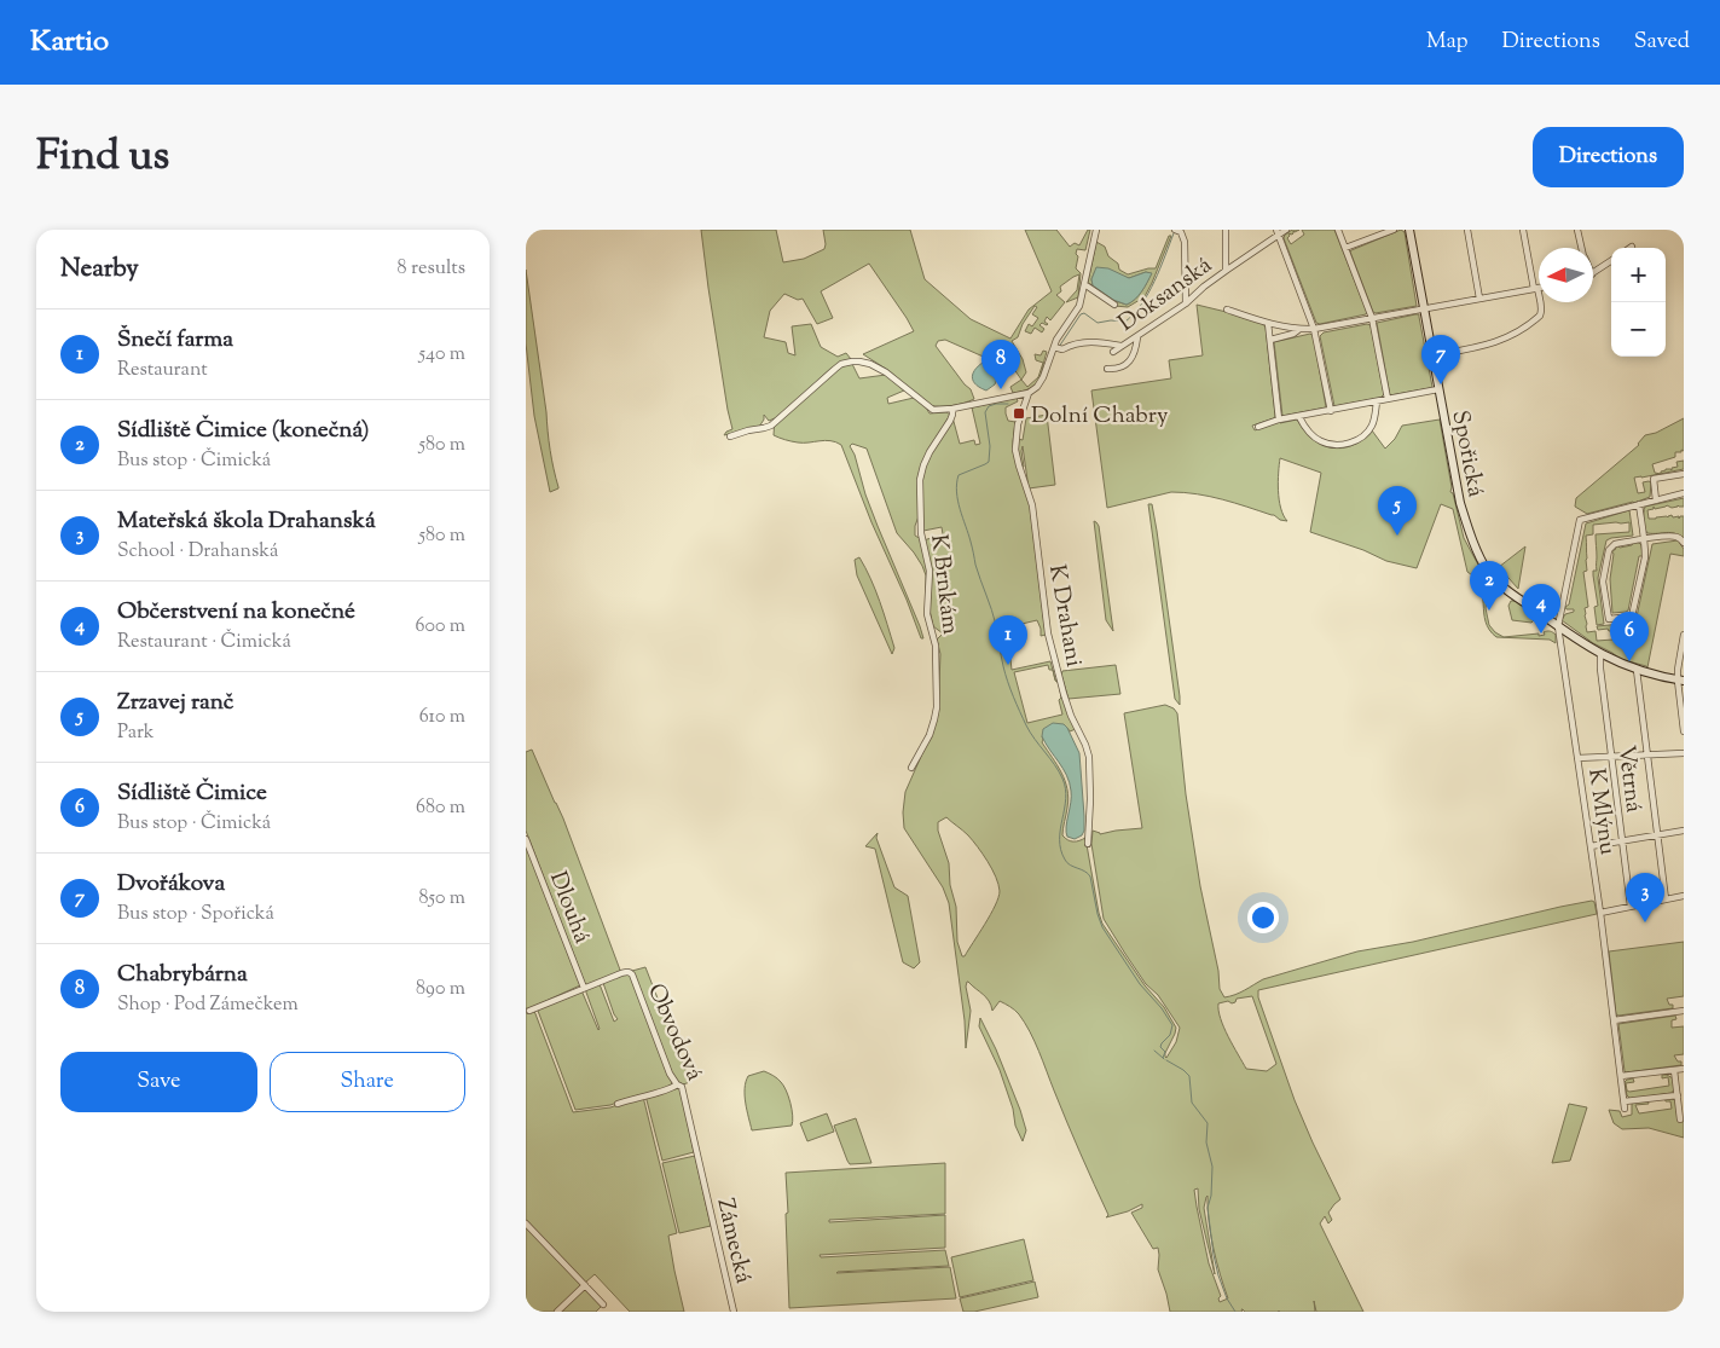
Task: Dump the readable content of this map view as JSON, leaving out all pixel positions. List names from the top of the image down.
{
  "streets": {
    "street": [
      "Doksanská",
      "Spořická",
      "K Brnkám",
      "K Drahani",
      "Větrná",
      "K Mlýnu",
      "Dlouhá",
      "Obvodová",
      "Zámecká"
    ]
  },
  "crossings": [
    ["Doksanská", "K Drahani"],
    ["Spořická", "K Mlýnu"],
    ["Dlouhá", "Obvodová"],
    ["Obvodová", "Zámecká"]
  ],
  "places": {
    "transit": ["Dolní Chabry"]
  },
  "north": "left",
  "page": {
    "header": "Kartio",
    "nav": ["Map", "Directions", "Saved"],
    "title": "Find us",
    "buttons": [
      "Directions",
      ["Save", "Share"]
    ],
    "heading": ["Nearby", "8 results"],
    "map_buttons": ["+", "−"],
    "list": [
      {
        "mark": "1",
        "name": "Šnečí farma",
        "note": "Restaurant",
        "value": "540 m"
      },
      {
        "mark": "2",
        "name": "Sídliště Čimice (konečná)",
        "note": "Bus stop · Čimická",
        "value": "580 m"
      },
      {
        "mark": "3",
        "name": "Mateřská škola Drahanská",
        "note": "School · Drahanská",
        "value": "580 m"
      },
      {
        "mark": "4",
        "name": "Občerstvení na konečné",
        "note": "Restaurant · Čimická",
        "value": "600 m"
      },
      {
        "mark": "5",
        "name": "Zrzavej ranč",
        "note": "Park",
        "value": "610 m"
      },
      {
        "mark": "6",
        "name": "Sídliště Čimice",
        "note": "Bus stop · Čimická",
        "value": "680 m"
      },
      {
        "mark": "7",
        "name": "Dvořákova",
        "note": "Bus stop · Spořická",
        "value": "850 m"
      },
      {
        "mark": "8",
        "name": "Chabrybárna",
        "note": "Shop · Pod Zámečkem",
        "value": "890 m"
      }
    ],
    "pins": [
      "7",
      "8",
      "5",
      "2",
      "4",
      "6",
      "1",
      "3"
    ]
  }
}
